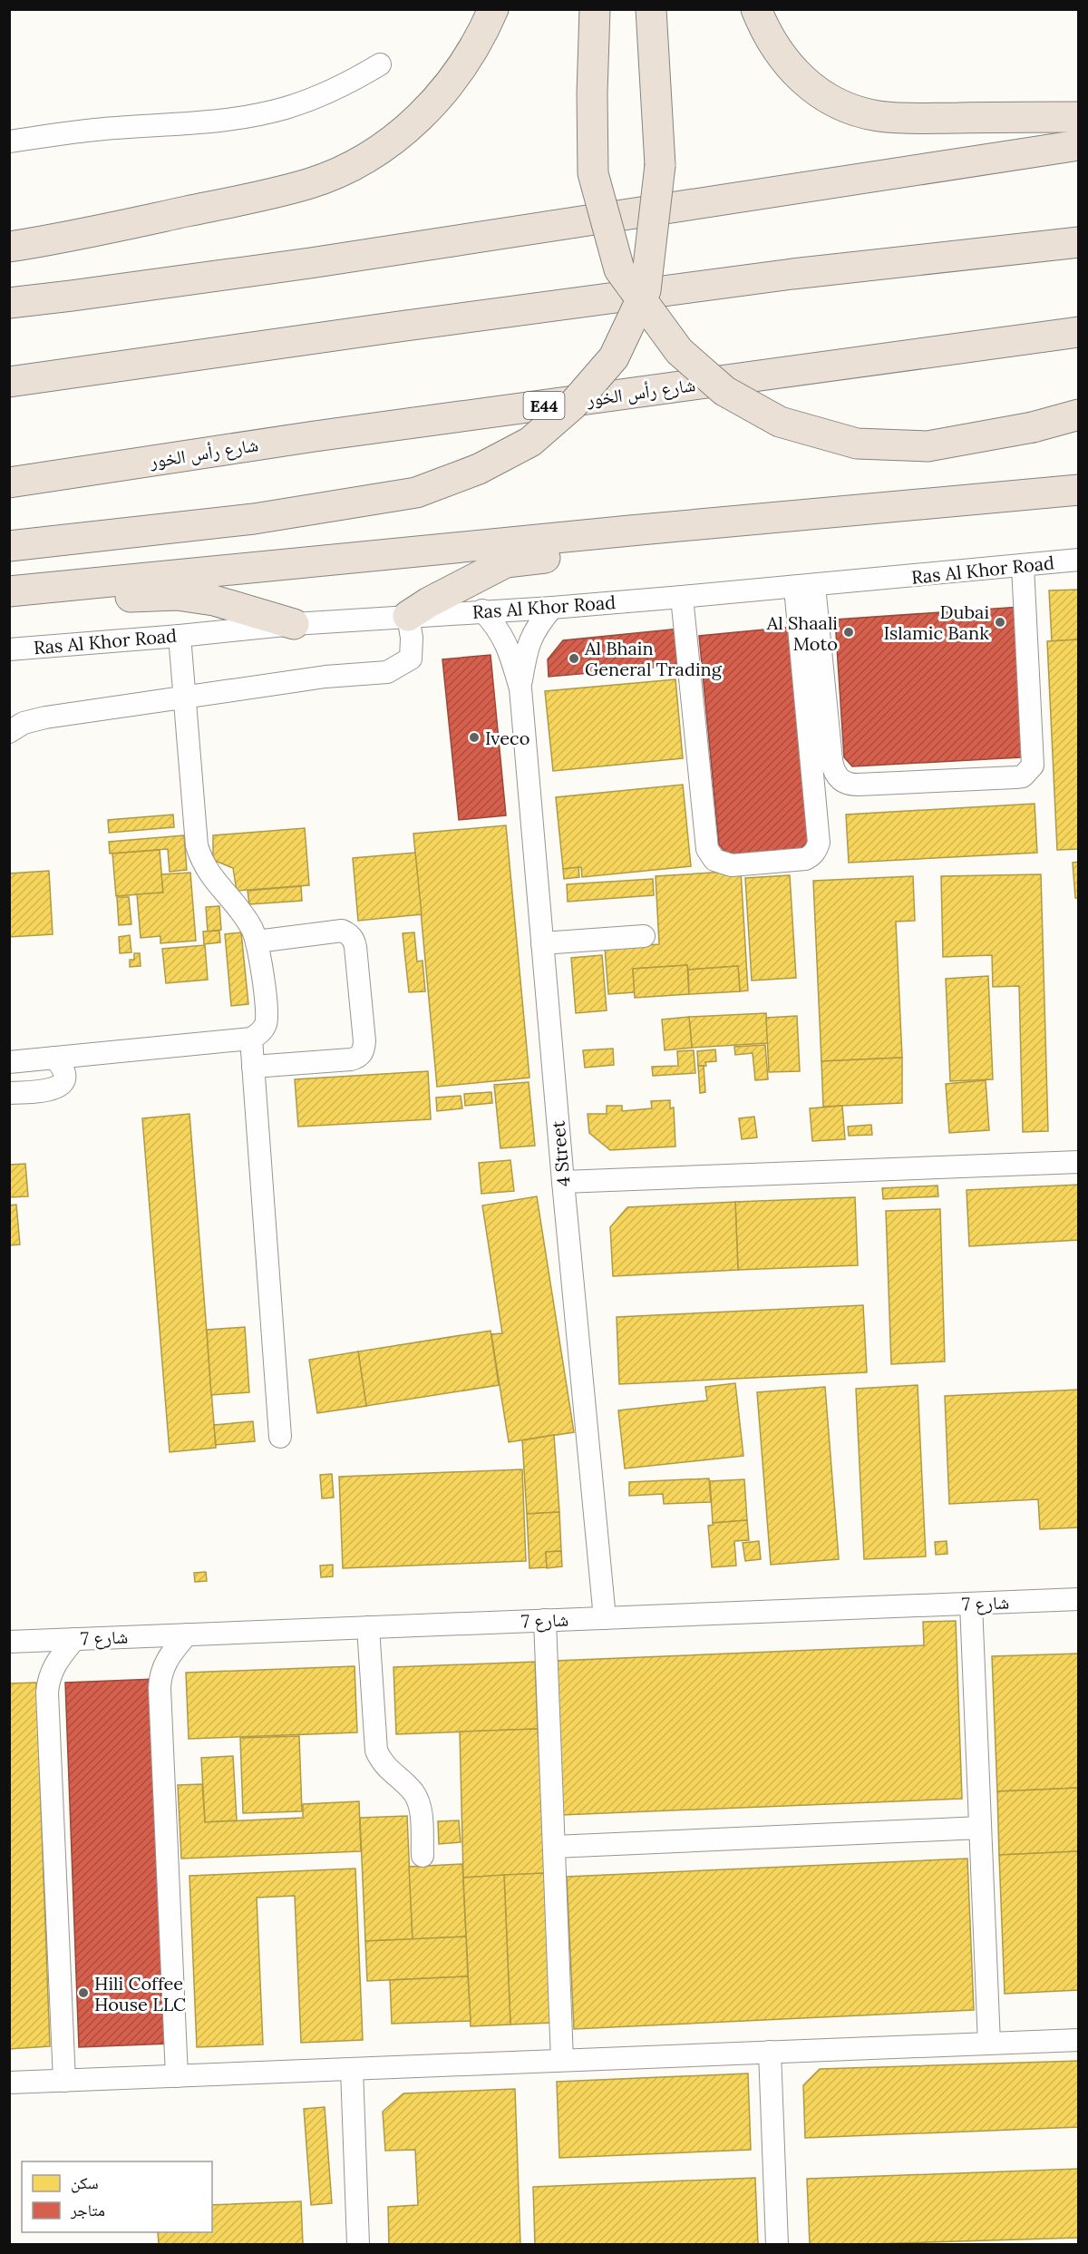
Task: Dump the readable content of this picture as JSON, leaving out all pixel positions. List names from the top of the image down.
{
  "streets": {
    "highway": ["شارع رأس الخور", "E44"],
    "street": ["Ras Al Khor Road", "4 Street", "شارع 7"]
  },
  "crossings": [
    ["Ras Al Khor Road", "4 Street"],
    ["4 Street", "شارع 7"]
  ],
  "places": [
    "Dubai Islamic Bank",
    "Al Shaali Moto",
    "Al Bhain General Trading",
    "Iveco",
    "Hili Coffee House LLC"
  ],
  "legend": ["سكن", "متاجر"]
}
